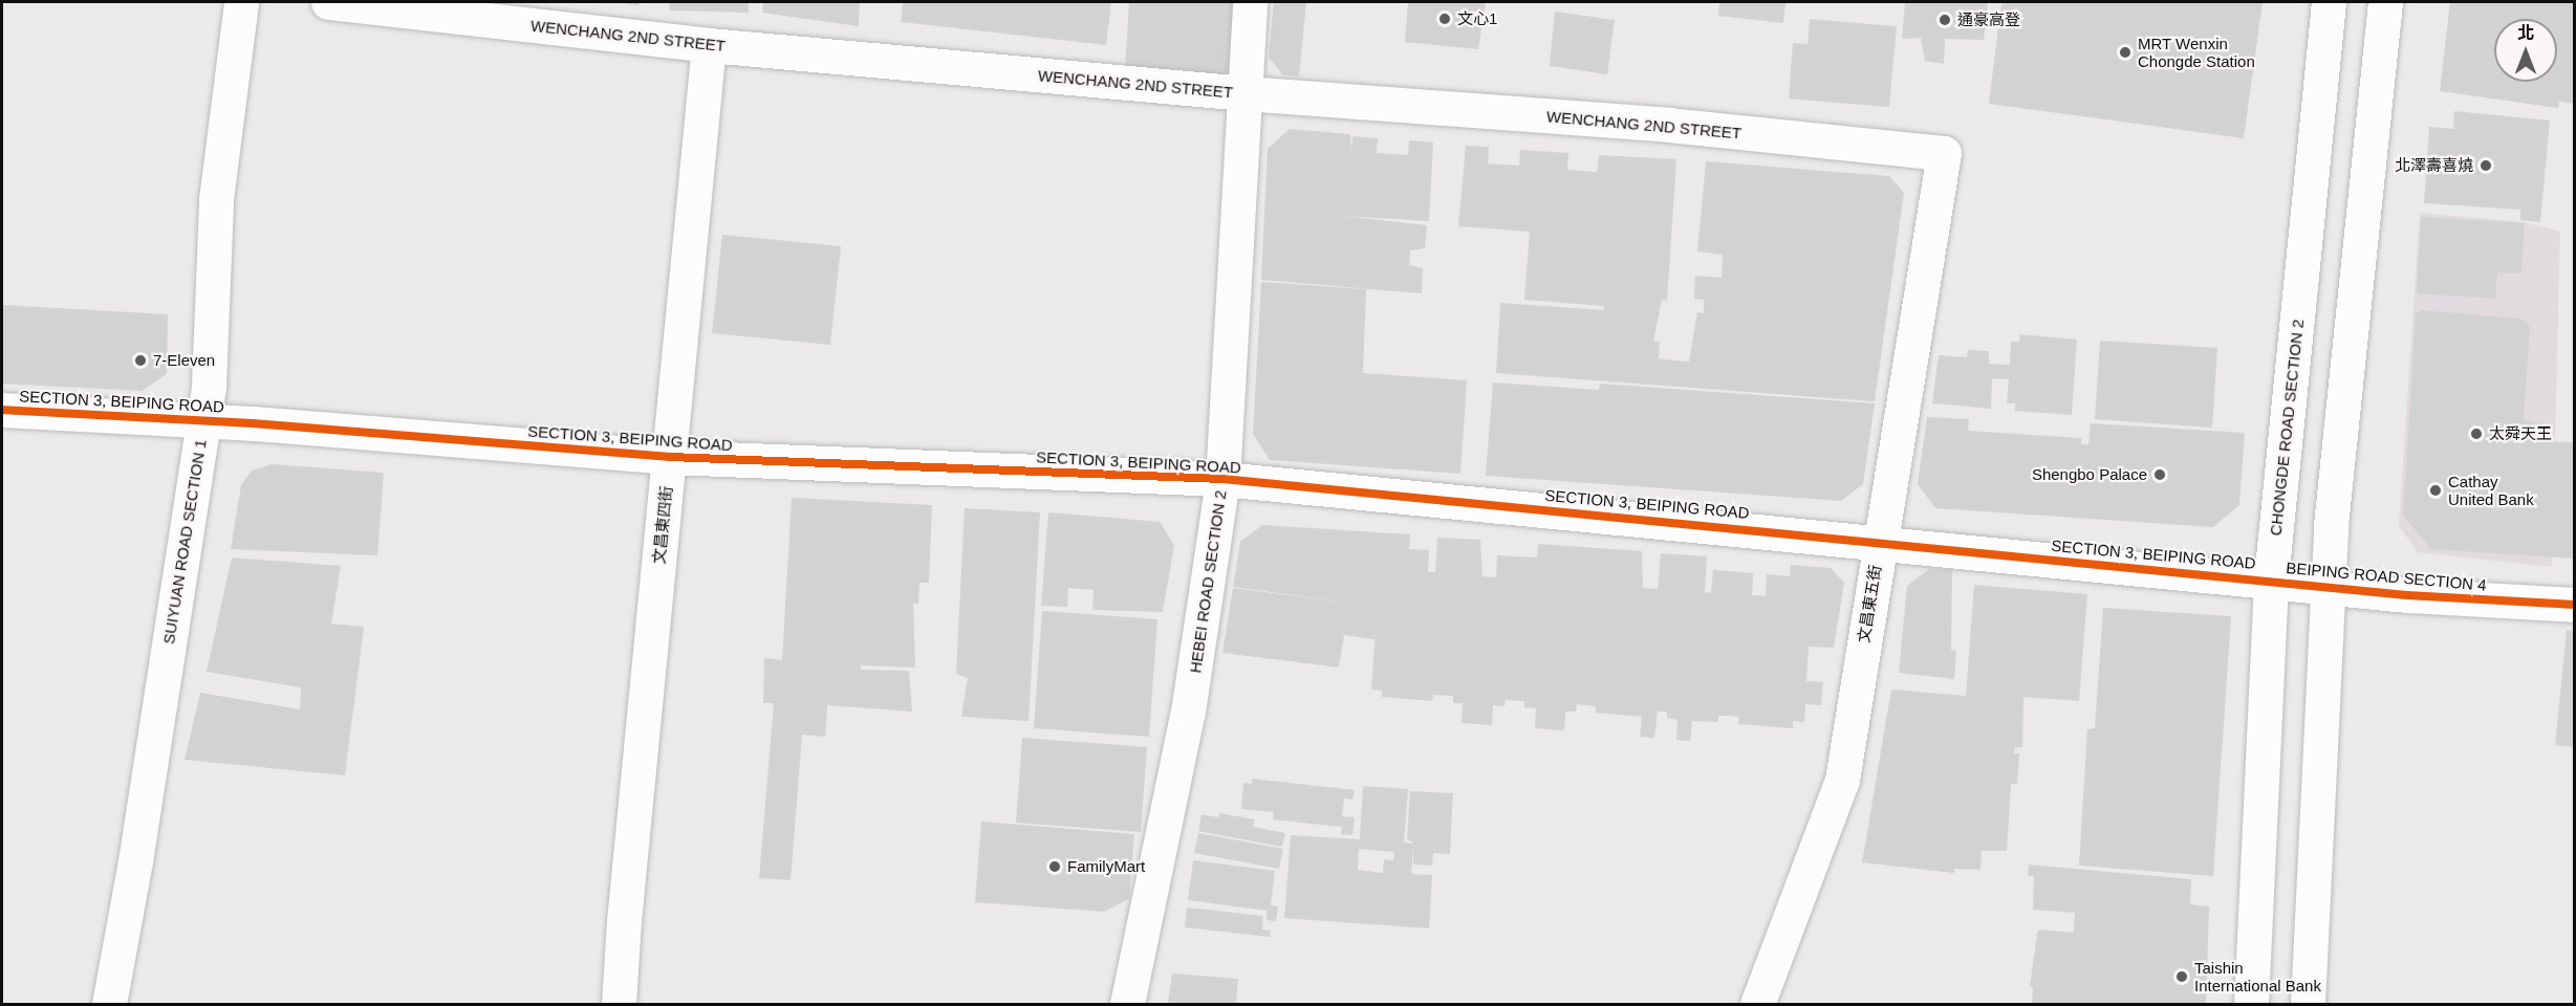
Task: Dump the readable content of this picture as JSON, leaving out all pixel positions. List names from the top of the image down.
{
  "streets": {
    "street": [
      "WENCHANG 2ND STREET",
      "SECTION 3, BEIPING ROAD",
      "CHONGDE ROAD SECTION 2",
      "文昌東四街",
      "SUIYUAN ROAD SECTION 1",
      "BEIPING ROAD SECTION 4",
      "HEBEI ROAD SECTION 2",
      "文昌東五街"
    ]
  },
  "crossings": [
    ["WENCHANG 2ND STREET", "文昌東四街"],
    ["WENCHANG 2ND STREET", "HEBEI ROAD SECTION 2"],
    ["WENCHANG 2ND STREET", "文昌東五街"],
    ["SECTION 3, BEIPING ROAD", "CHONGDE ROAD SECTION 2"],
    ["SECTION 3, BEIPING ROAD", "文昌東四街"],
    ["SECTION 3, BEIPING ROAD", "SUIYUAN ROAD SECTION 1"],
    ["SECTION 3, BEIPING ROAD", "BEIPING ROAD SECTION 4"],
    ["SECTION 3, BEIPING ROAD", "HEBEI ROAD SECTION 2"],
    ["SECTION 3, BEIPING ROAD", "文昌東五街"],
    ["CHONGDE ROAD SECTION 2", "BEIPING ROAD SECTION 4"]
  ],
  "places": [
    "文心1",
    "通豪高登",
    "MRT Wenxin Chongde Station",
    "北澤壽喜燒",
    "7-Eleven",
    "太舜天王",
    "Shengbo Palace",
    "Cathay United Bank",
    "FamilyMart",
    "Taishin International Bank"
  ],
  "north": "top"
}
